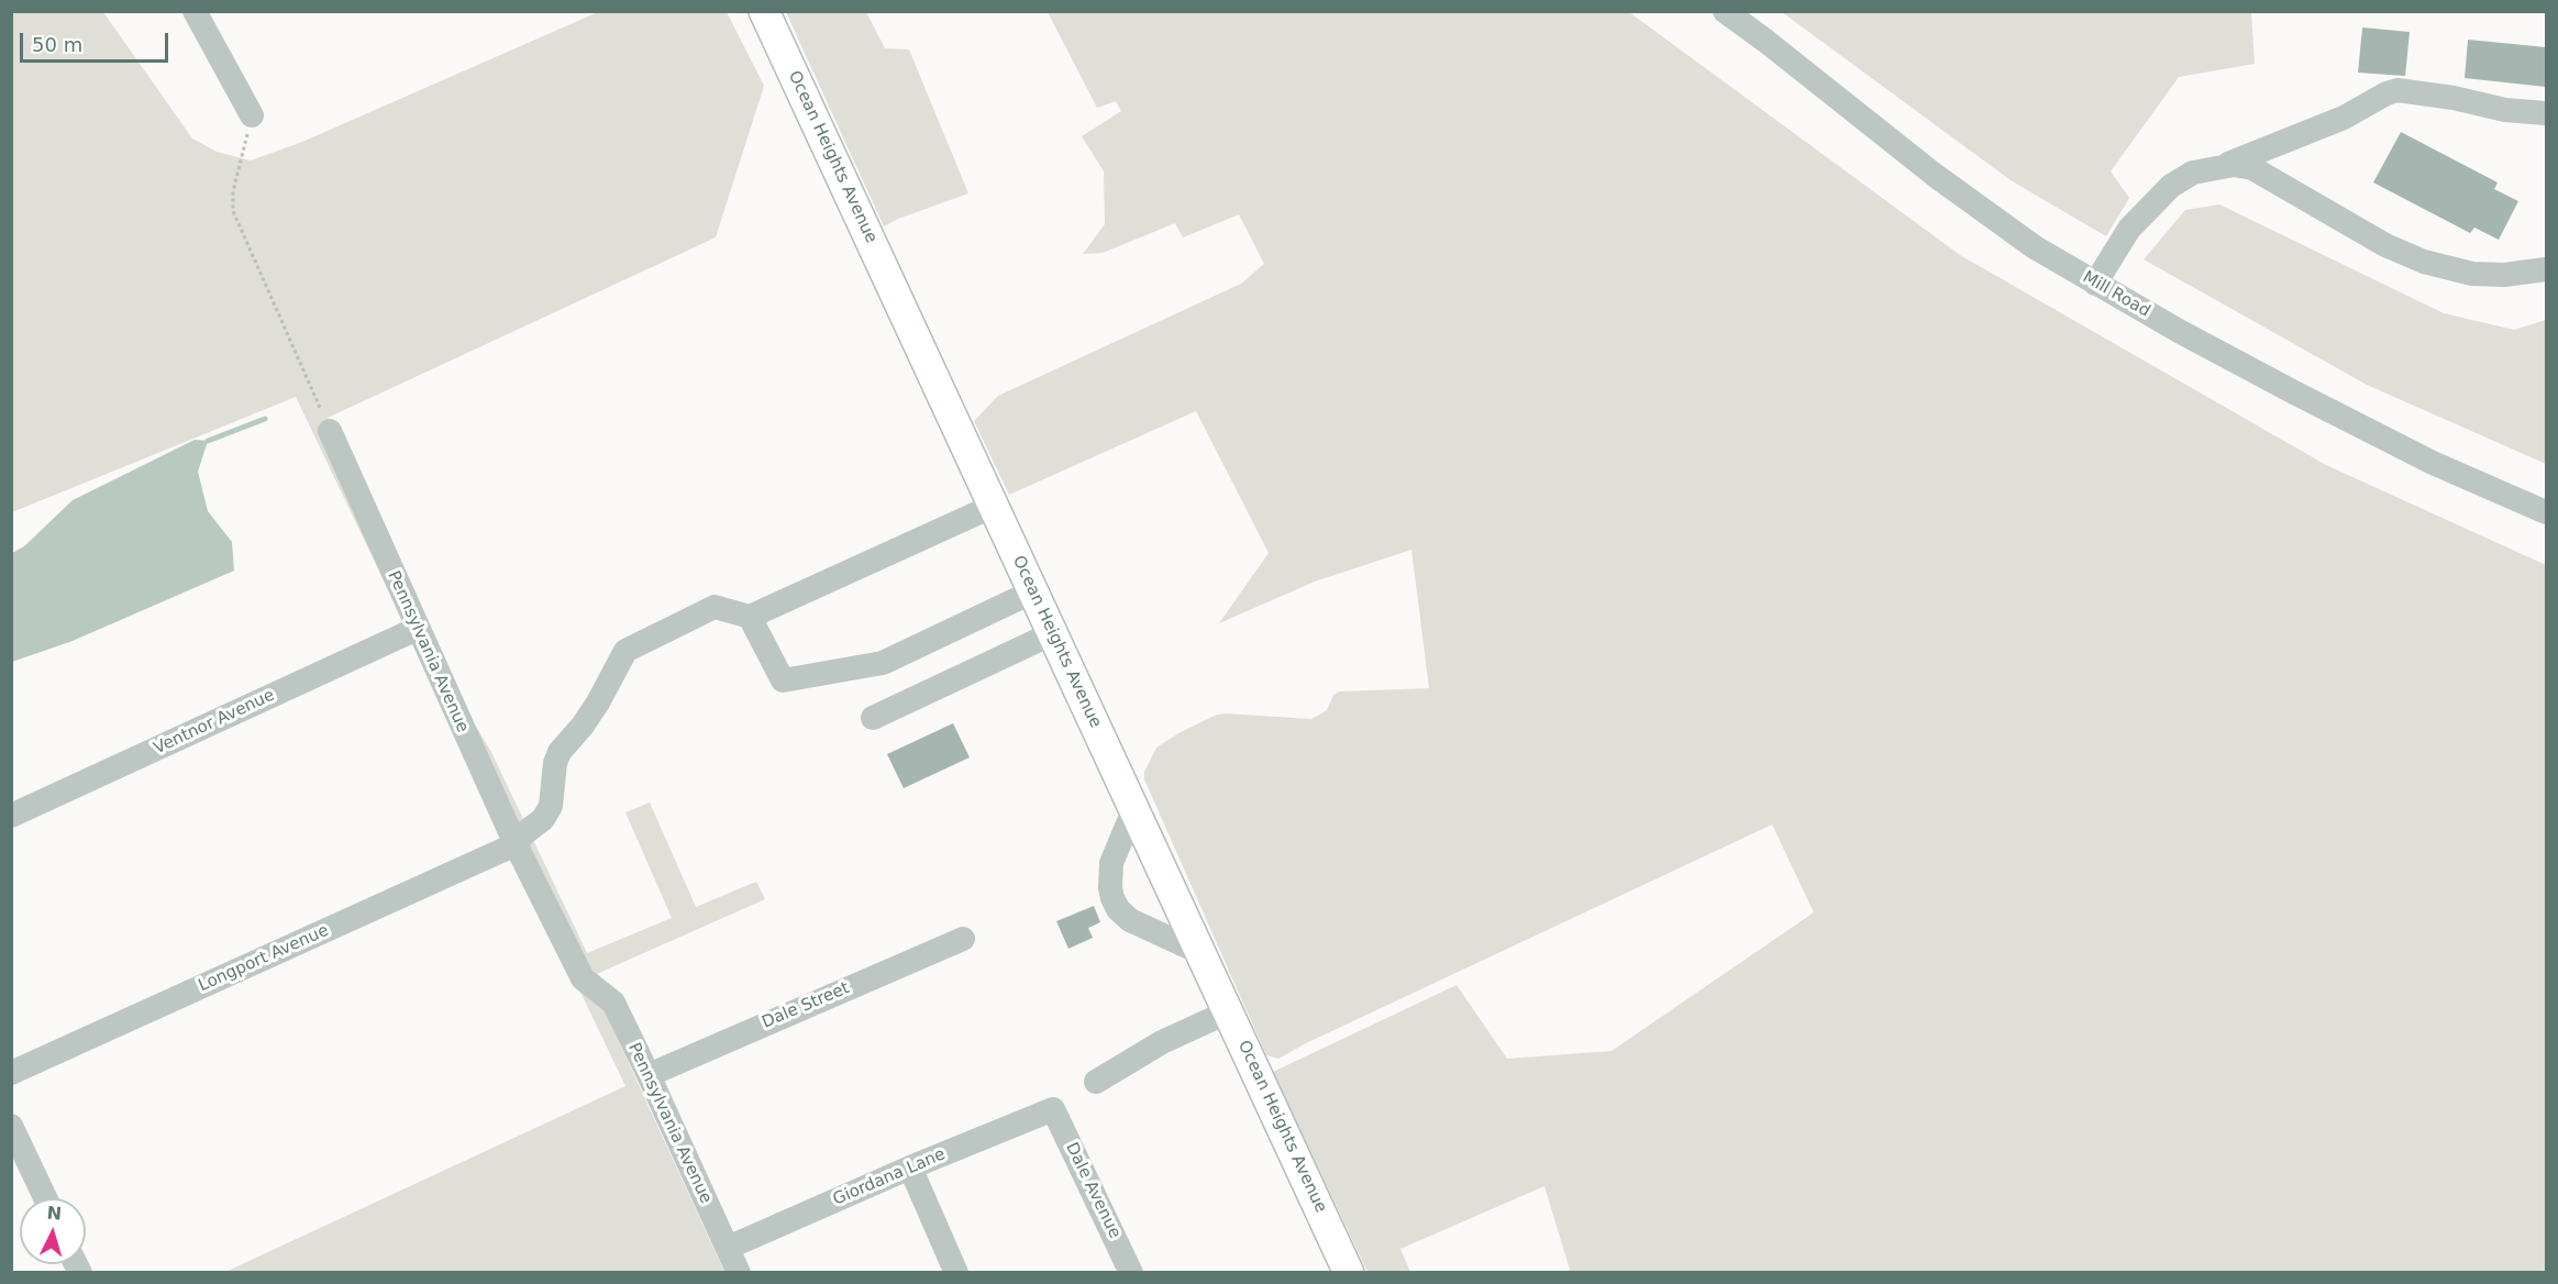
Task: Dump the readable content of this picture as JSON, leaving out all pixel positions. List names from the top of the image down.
{
  "streets": {
    "main road": ["Ocean Heights Avenue"],
    "street": [
      "Mill Road",
      "Pennsylvania Avenue",
      "Ventnor Avenue",
      "Longport Avenue",
      "Dale Street",
      "Giordana Lane",
      "Dale Avenue"
    ]
  },
  "crossings": [
    ["Pennsylvania Avenue", "Ventnor Avenue"],
    ["Pennsylvania Avenue", "Longport Avenue"],
    ["Pennsylvania Avenue", "Dale Street"],
    ["Pennsylvania Avenue", "Giordana Lane"],
    ["Giordana Lane", "Dale Avenue"]
  ],
  "scale_bar": "50 m",
  "north": "top"
}
